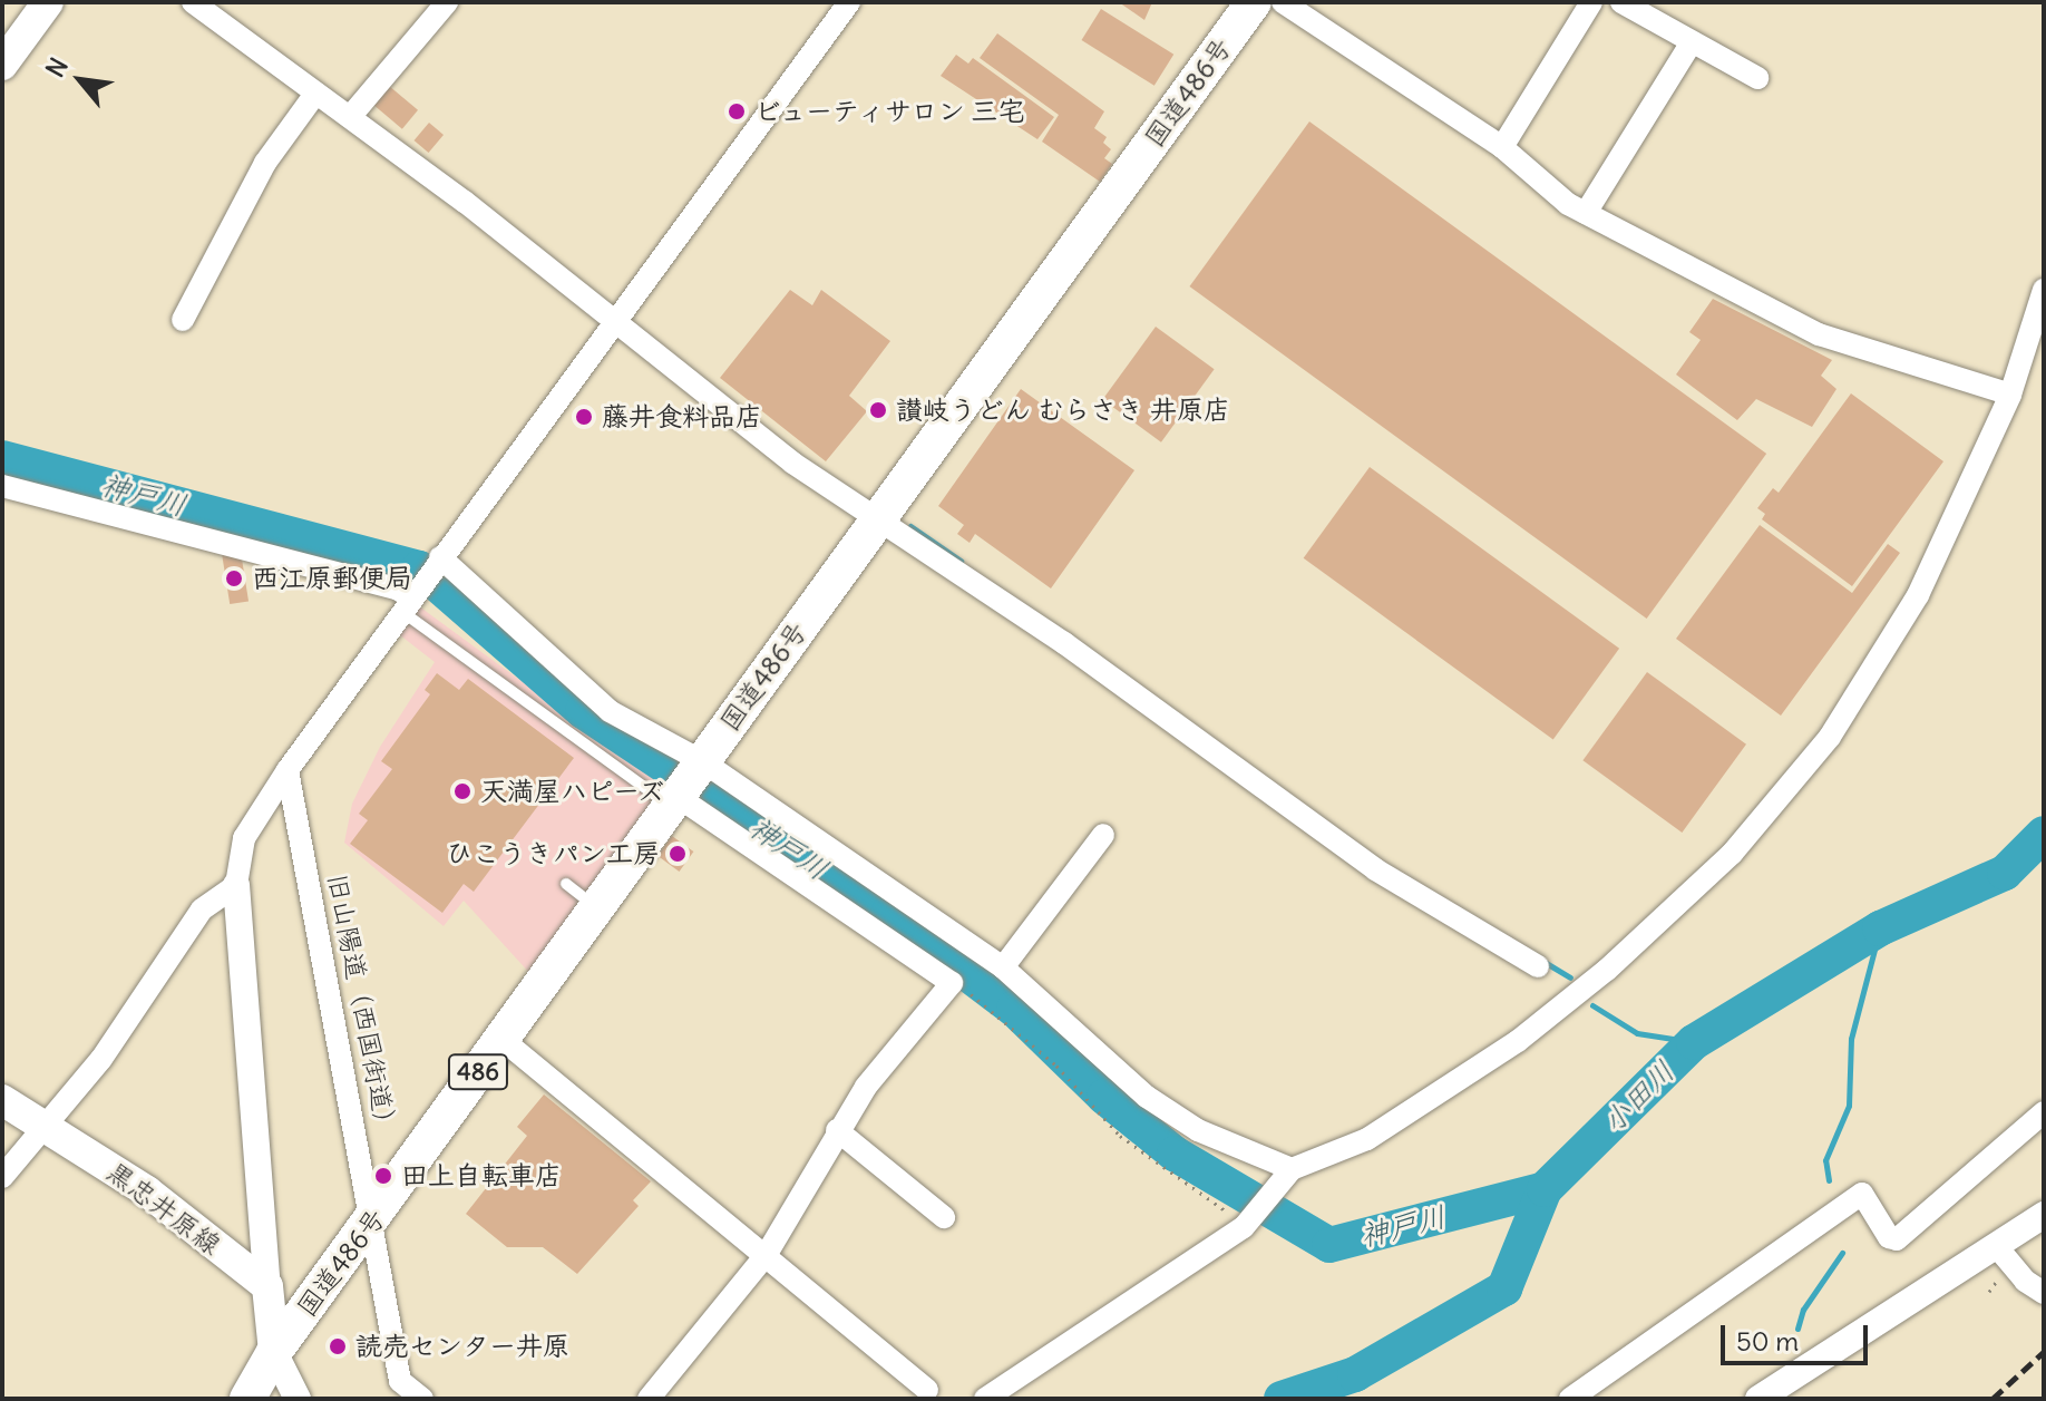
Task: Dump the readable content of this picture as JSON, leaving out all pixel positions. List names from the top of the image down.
{
  "streets": {
    "highway": ["国道486号", "486"],
    "main road": ["黒忠井原線"],
    "street": ["旧山陽道（西国街道）"]
  },
  "crossings": [
    ["国道486号", "旧山陽道（西国街道）"]
  ],
  "water": ["神戸川", "小田川"],
  "places": [
    "ビューティサロン 三宅",
    "讃岐うどん むらさき 井原店",
    "藤井食料品店",
    "西江原郵便局",
    "天満屋ハピーズ",
    "ひこうきパン工房",
    "田上自転車店",
    "読売センター井原"
  ],
  "scale_bar": "50 m",
  "north": "top left"
}
